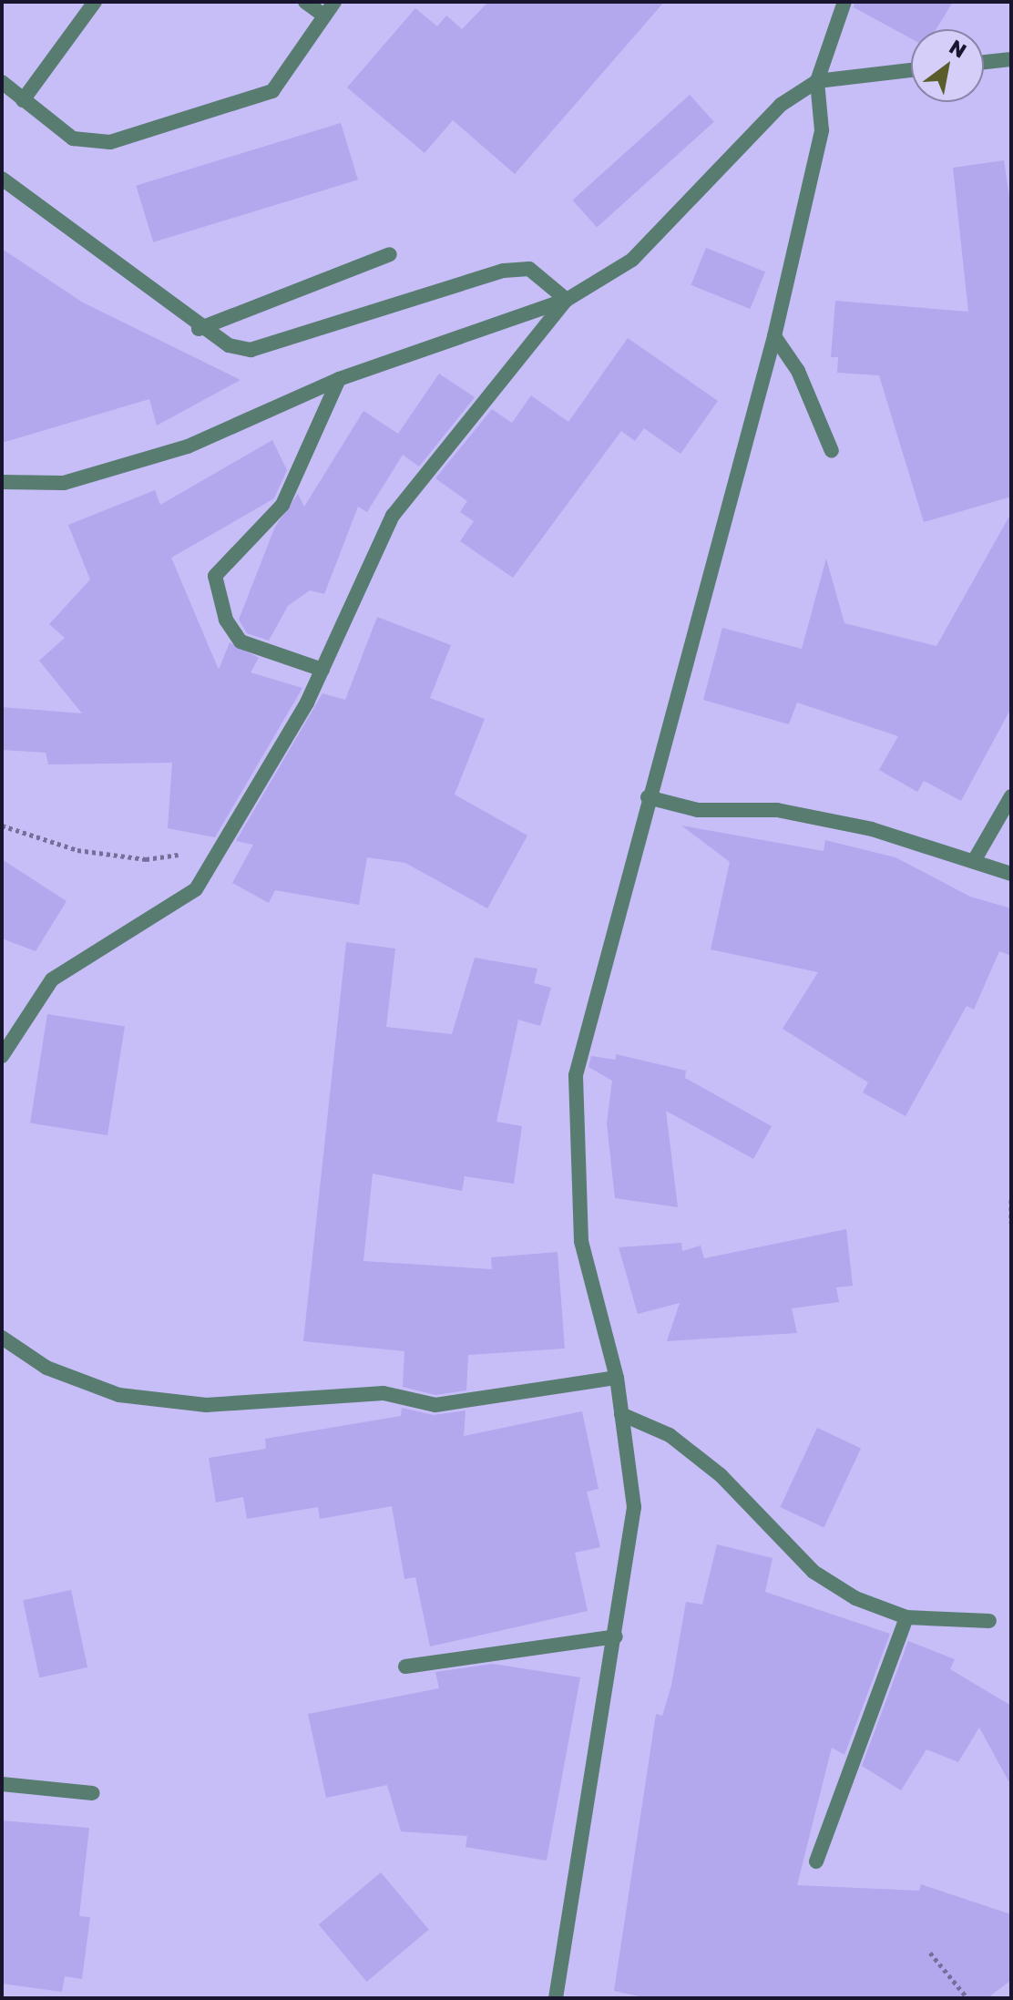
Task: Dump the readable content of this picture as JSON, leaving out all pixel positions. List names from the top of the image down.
{
  "north": "top right"
}
